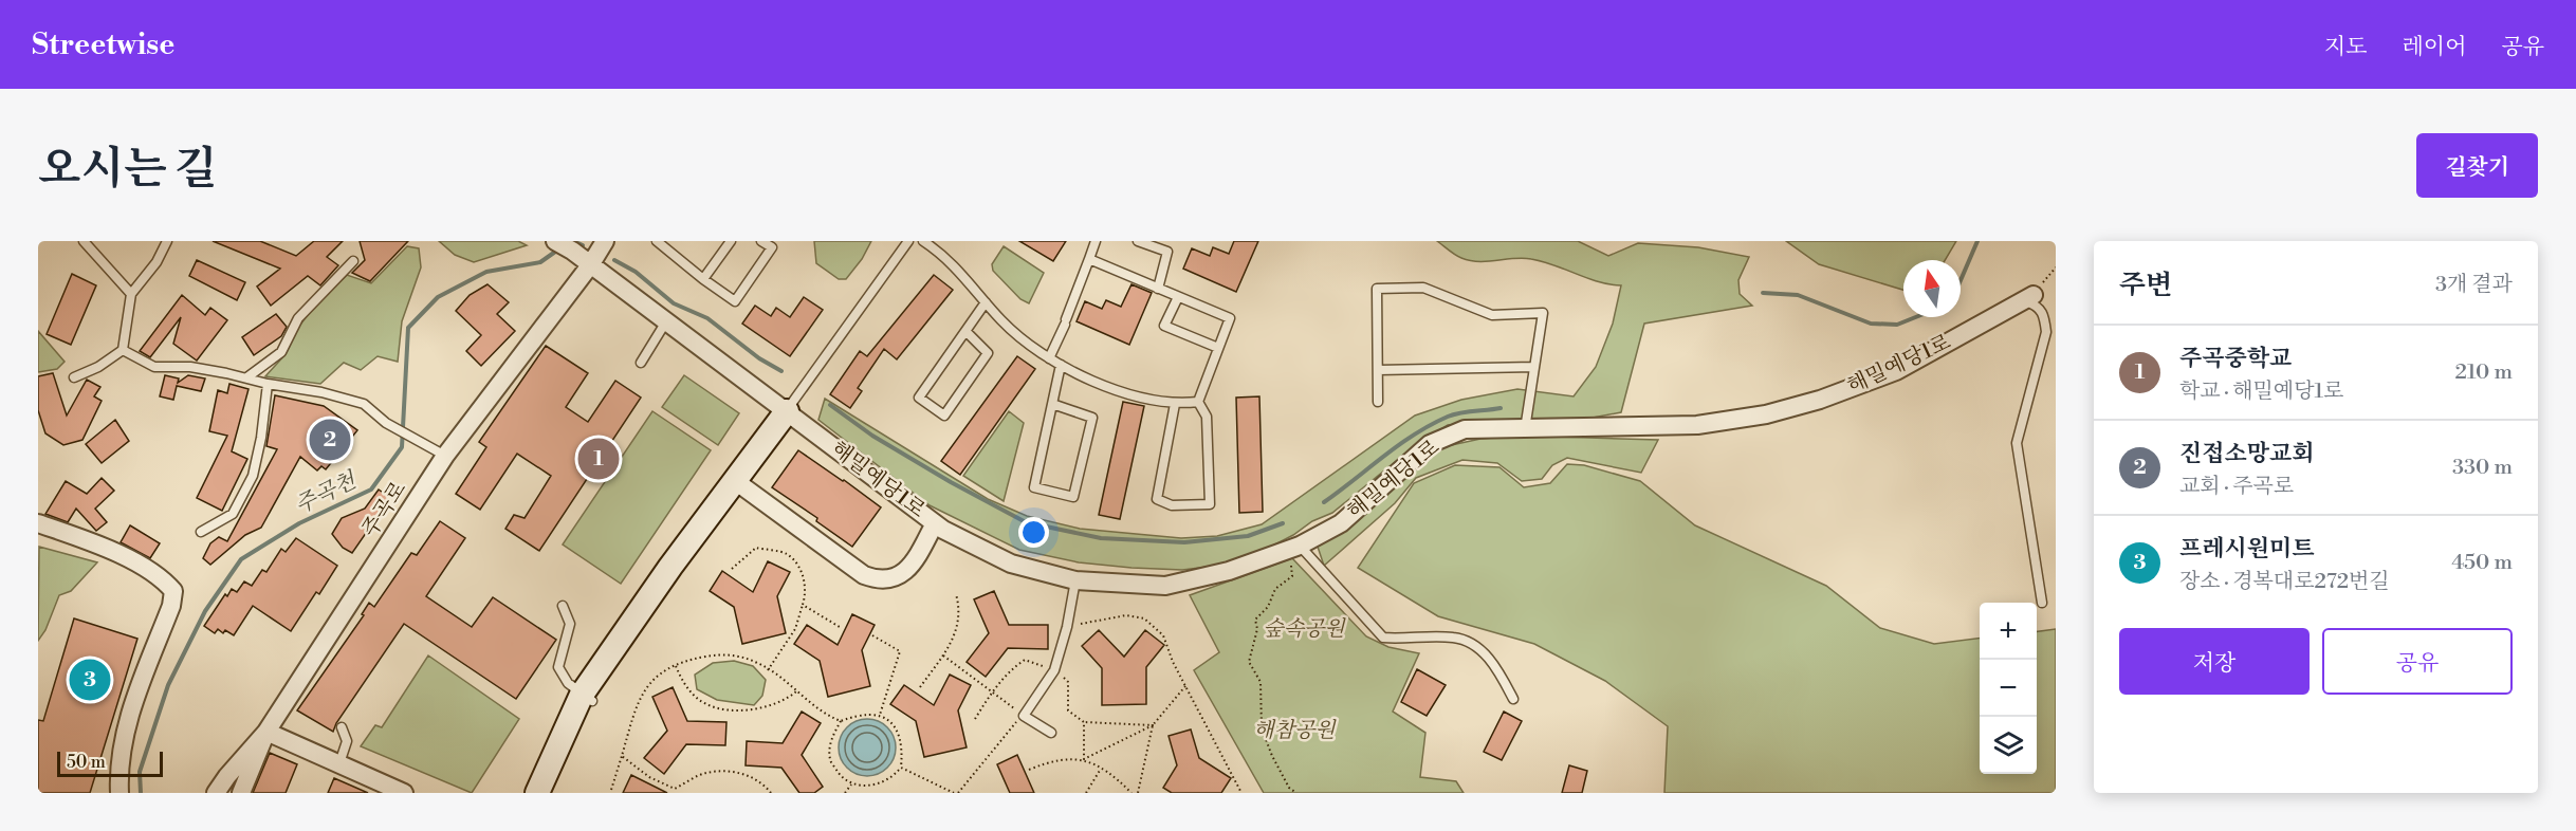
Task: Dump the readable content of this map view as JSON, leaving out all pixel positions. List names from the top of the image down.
{
  "streets": {
    "street": ["해밀예당1로", "주곡로"]
  },
  "water": ["주곡천"],
  "parks": ["숲속공원", "해참공원"],
  "scale_bar": "50 m",
  "north": "top",
  "page": {
    "header": "Streetwise",
    "nav": ["지도", "레이어", "공유"],
    "title": "오시는 길",
    "buttons": [
      "길찾기",
      ["저장", "공유"]
    ],
    "heading": ["주변", "3개 결과"],
    "list": [
      {
        "mark": "1",
        "name": "주곡중학교",
        "note": "학교 · 해밀예당1로",
        "value": "210 m"
      },
      {
        "mark": "2",
        "name": "진접소망교회",
        "note": "교회 · 주곡로",
        "value": "330 m"
      },
      {
        "mark": "3",
        "name": "프레시원미트",
        "note": "장소 · 경복대로272번길",
        "value": "450 m"
      }
    ],
    "pins": ["2", "1", "3"],
    "map_buttons": ["+", "−"],
    "scale": "50 m"
  }
}
